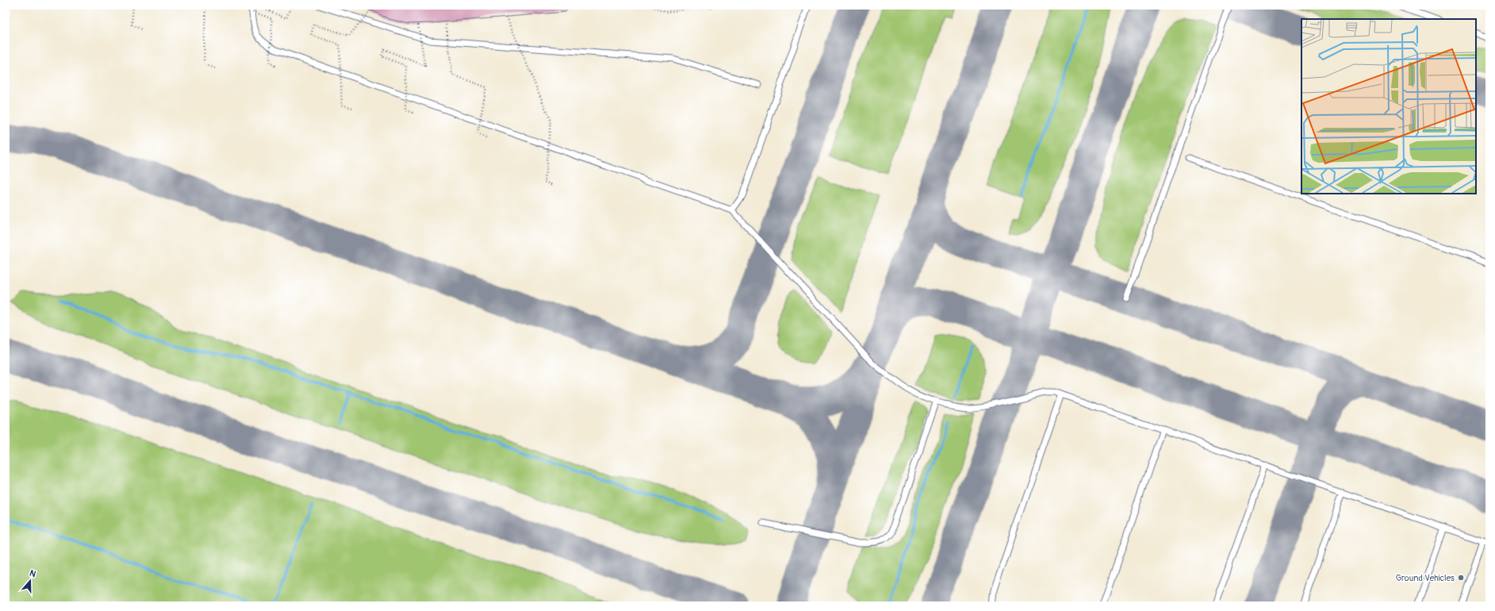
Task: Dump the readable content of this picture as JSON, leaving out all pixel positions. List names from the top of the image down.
{
  "places": ["Ground Vehicles"],
  "north": "top"
}
